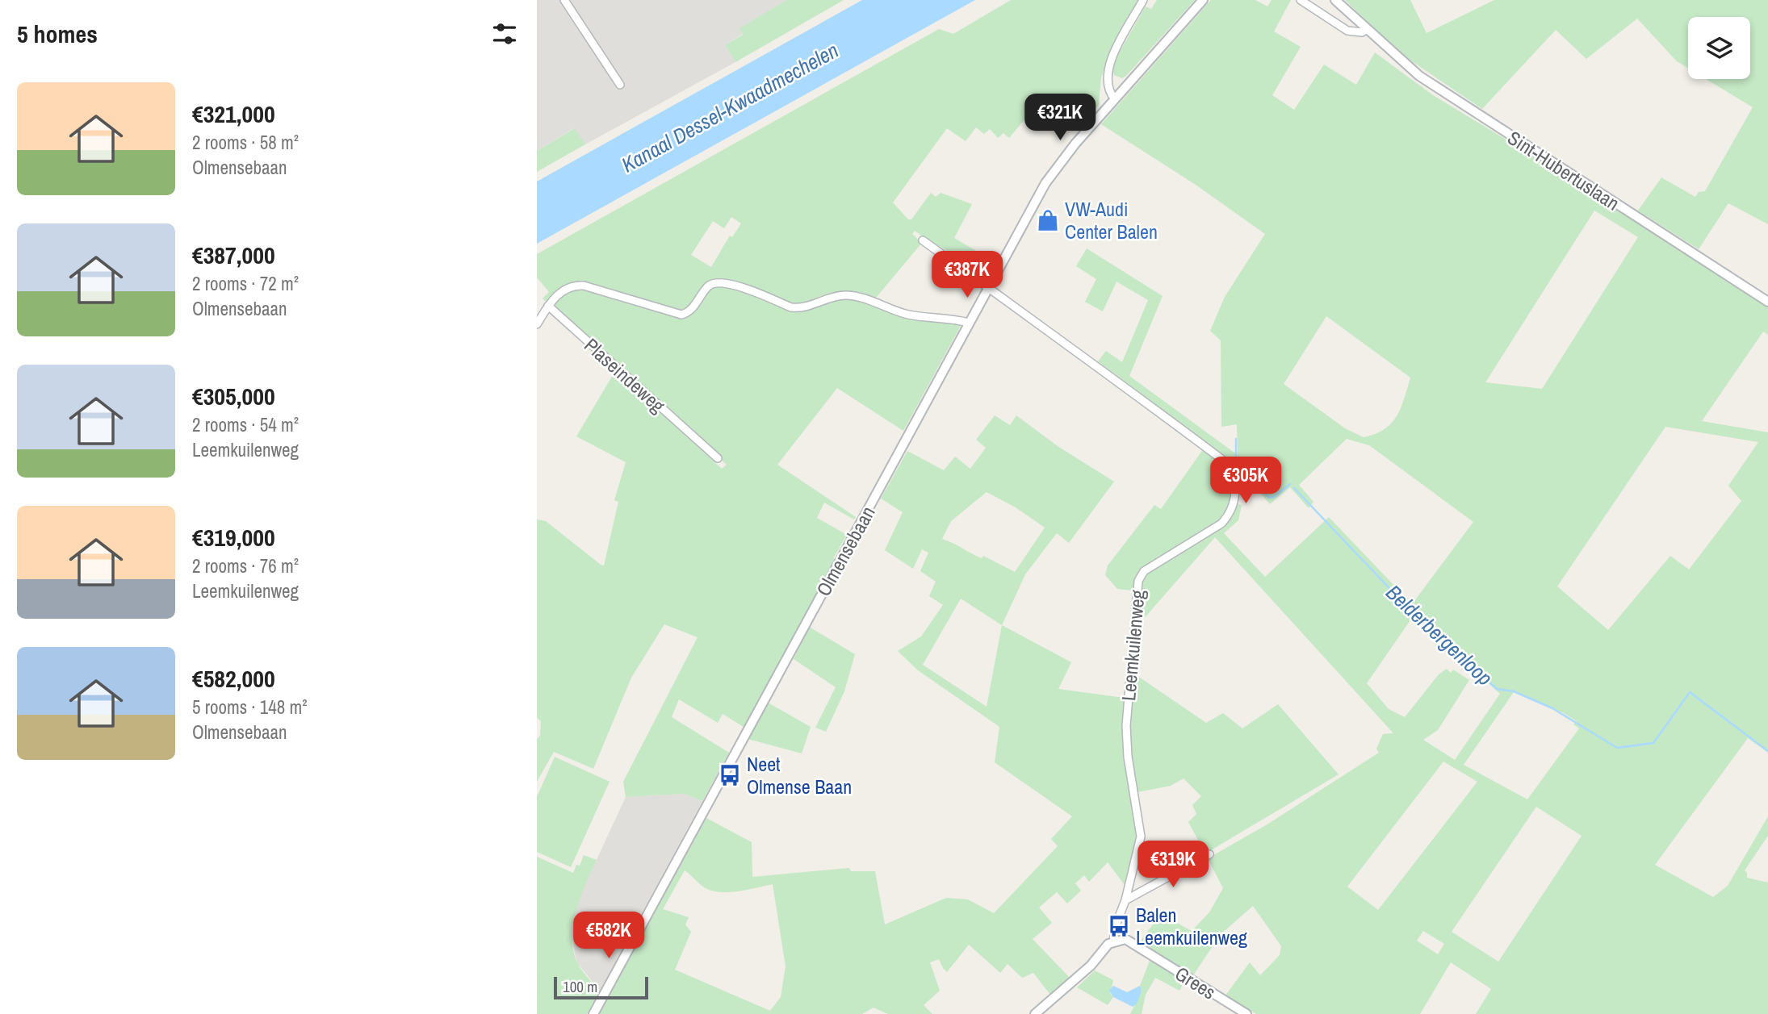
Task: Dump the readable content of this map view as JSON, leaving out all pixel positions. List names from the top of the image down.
{
  "streets": {
    "street": [
      "Sint-Hubertuslaan",
      "Plaseindeweg",
      "Olmensebaan",
      "Leemkuilenweg",
      "Grees"
    ]
  },
  "crossings": [
    ["Olmensebaan", "Leemkuilenweg"],
    ["Leemkuilenweg", "Grees"]
  ],
  "water": ["Kanaal Dessel-Kwaadmechelen", "Belderbergenloop"],
  "places": {
    "shop": ["VW-Audi Center Balen"],
    "bus stop": ["Neet Olmense Baan", "Balen Leemkuilenweg"]
  },
  "scale_bar": "100 m",
  "page": {
    "heading": "5 homes",
    "list": [
      {
        "name": "€321,000",
        "note": "2 rooms · 58 m² · Olmensebaan"
      },
      {
        "name": "€387,000",
        "note": "2 rooms · 72 m² · Olmensebaan"
      },
      {
        "name": "€305,000",
        "note": "2 rooms · 54 m² · Leemkuilenweg"
      },
      {
        "name": "€319,000",
        "note": "2 rooms · 76 m² · Leemkuilenweg"
      },
      {
        "name": "€582,000",
        "note": "5 rooms · 148 m² · Olmensebaan"
      }
    ],
    "price": [
      "€321K",
      "€387K",
      "€305K",
      "€319K",
      "€582K"
    ],
    "scale": "100 m"
  }
}
